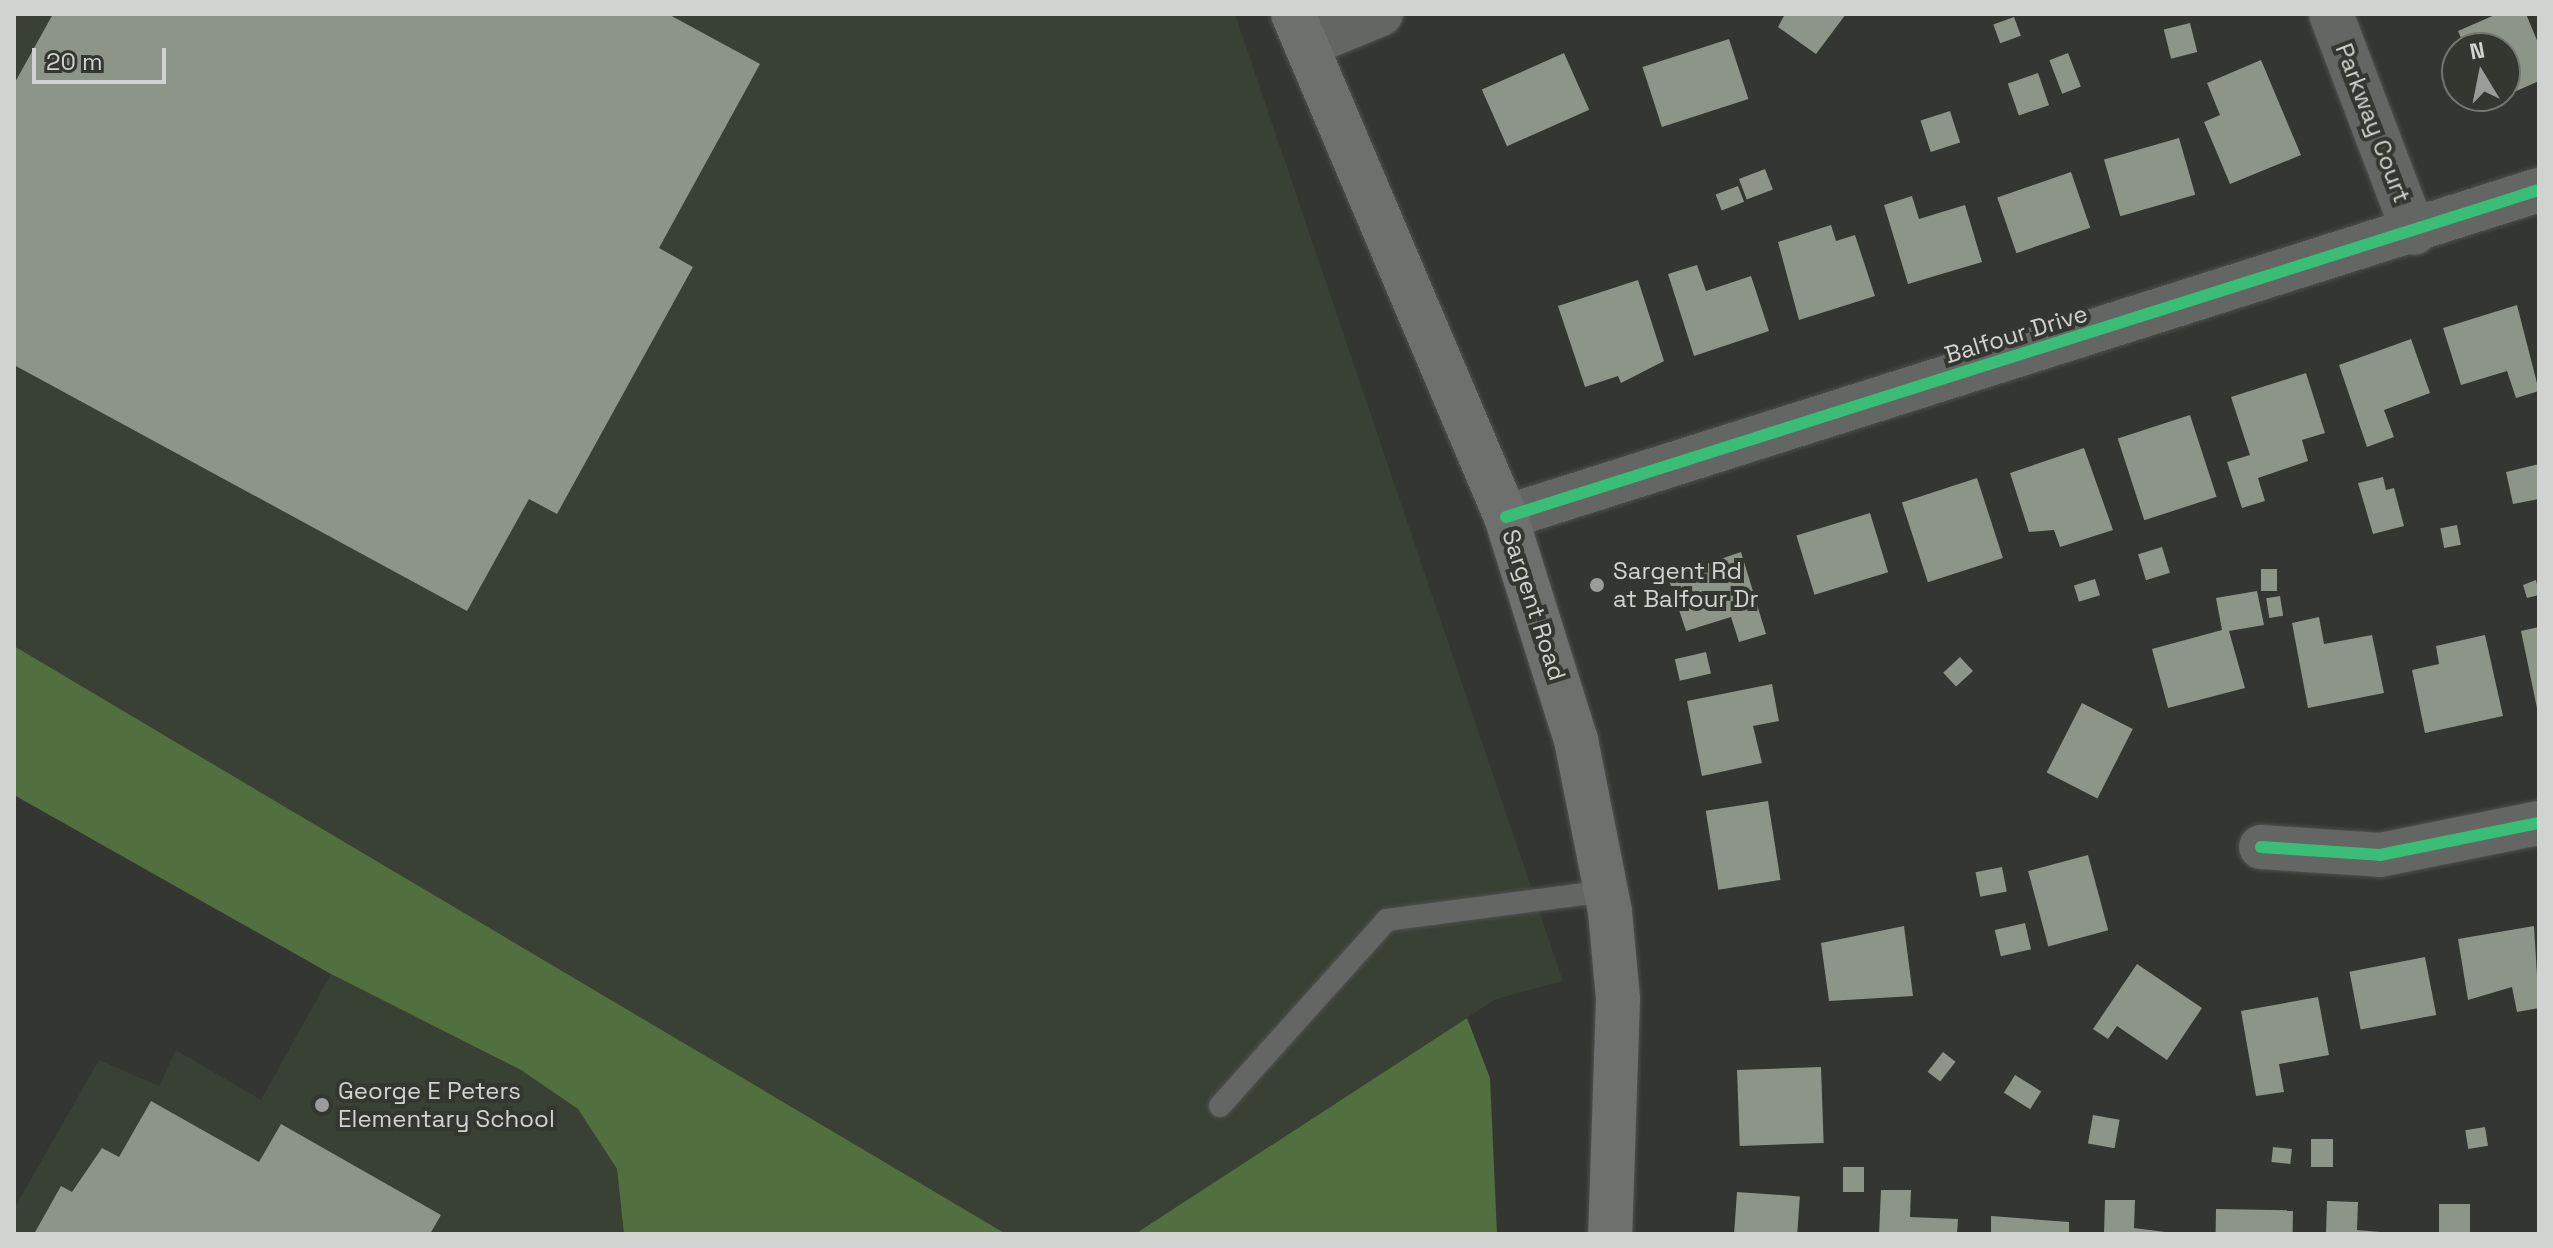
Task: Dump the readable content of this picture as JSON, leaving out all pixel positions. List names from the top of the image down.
{
  "streets": {
    "main road": ["Sargent Road"],
    "street": ["Parkway Court", "Balfour Drive"]
  },
  "crossings": [
    ["Parkway Court", "Balfour Drive"],
    ["Balfour Drive", "Sargent Road"]
  ],
  "places": ["Sargent Rd at Balfour Dr", "George E Peters Elementary School"],
  "scale_bar": "20 m",
  "north": "top"
}
